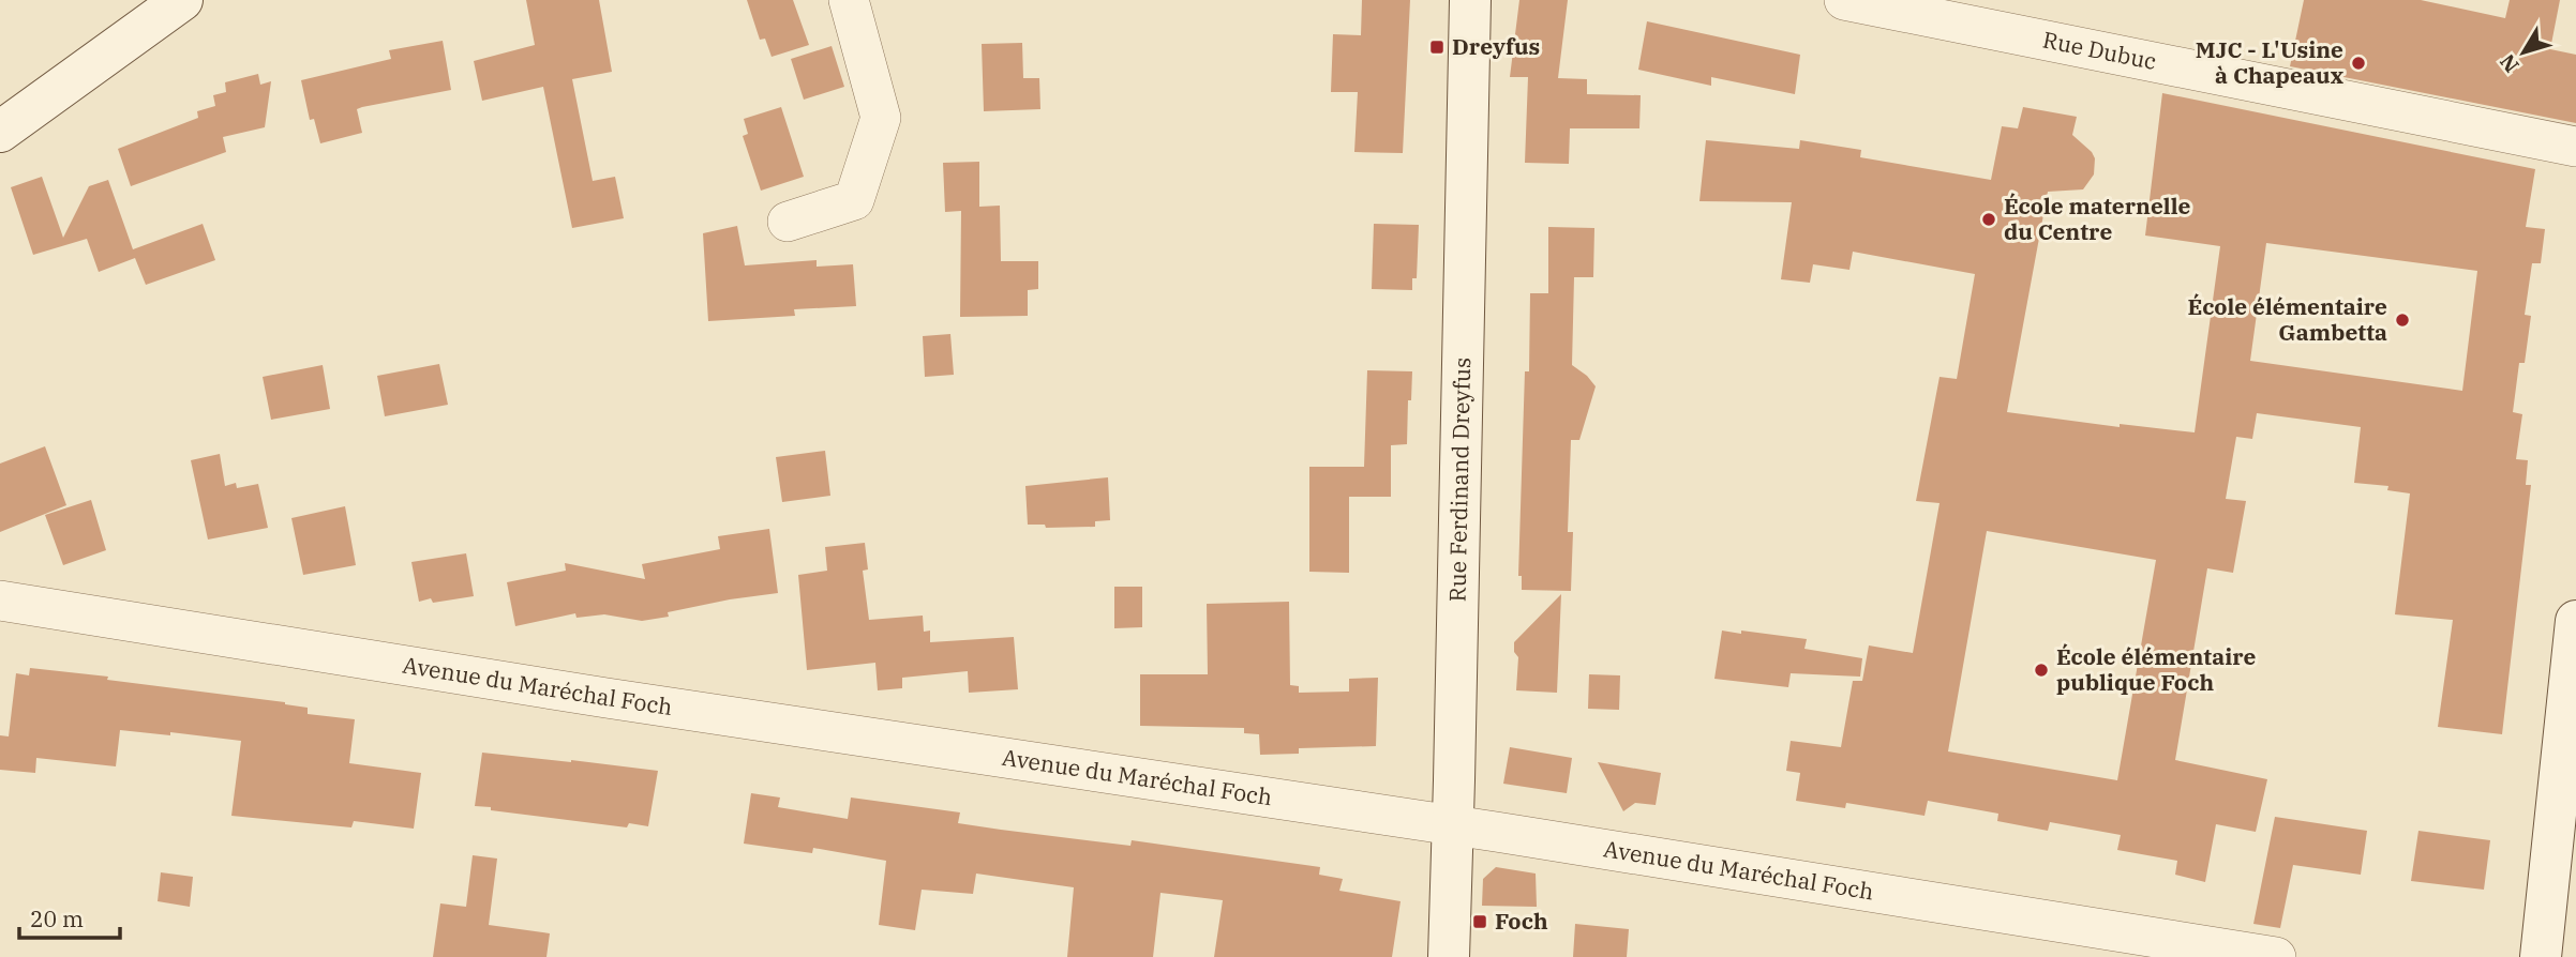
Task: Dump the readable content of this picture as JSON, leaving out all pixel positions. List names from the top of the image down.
{
  "streets": {
    "street": ["Rue Dubuc", "Rue Ferdinand Dreyfus", "Avenue du Maréchal Foch"]
  },
  "crossings": [
    ["Rue Ferdinand Dreyfus", "Avenue du Maréchal Foch"]
  ],
  "places": {
    "transit": ["Dreyfus", "Foch"],
    "other": [
      "MJC - L'Usine à Chapeaux",
      "École maternelle du Centre",
      "École élémentaire Gambetta",
      "École élémentaire publique Foch"
    ]
  },
  "scale_bar": "20 m",
  "north": "bottom left"
}
